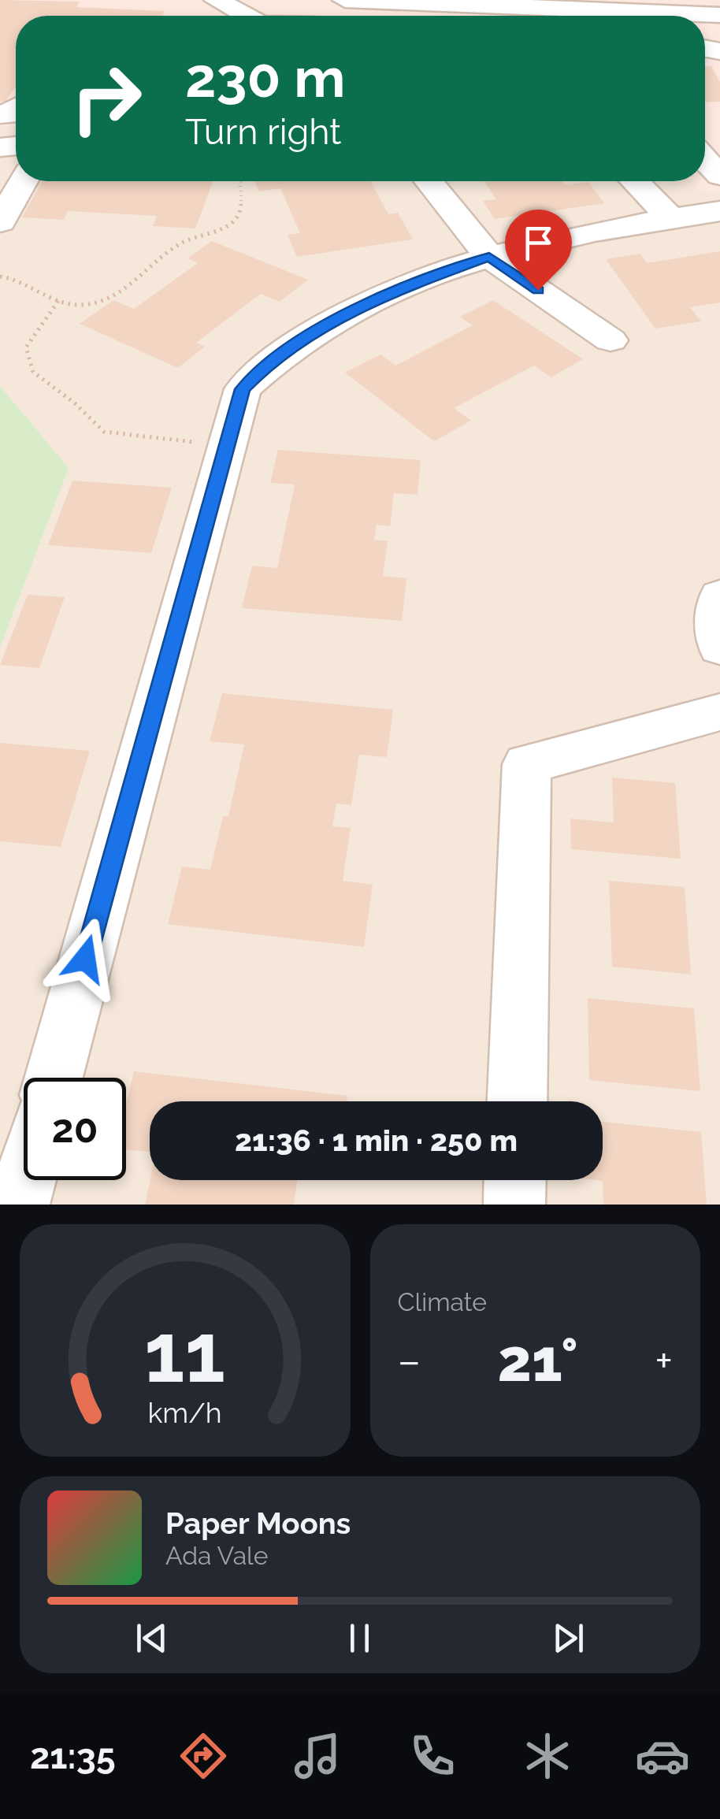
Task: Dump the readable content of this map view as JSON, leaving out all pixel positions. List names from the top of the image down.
{
  "page": {
    "turn": ["230 m", "Turn right"],
    "limit": "20",
    "trip": "21:36 · 1 min · 250 m",
    "tile": "Climate",
    "heat": ["−", "21°", "+"],
    "song": ["Paper Moons", "Ada Vale"],
    "tabs": "21:35",
    "gauge": ["11", "km/h"]
  }
}
